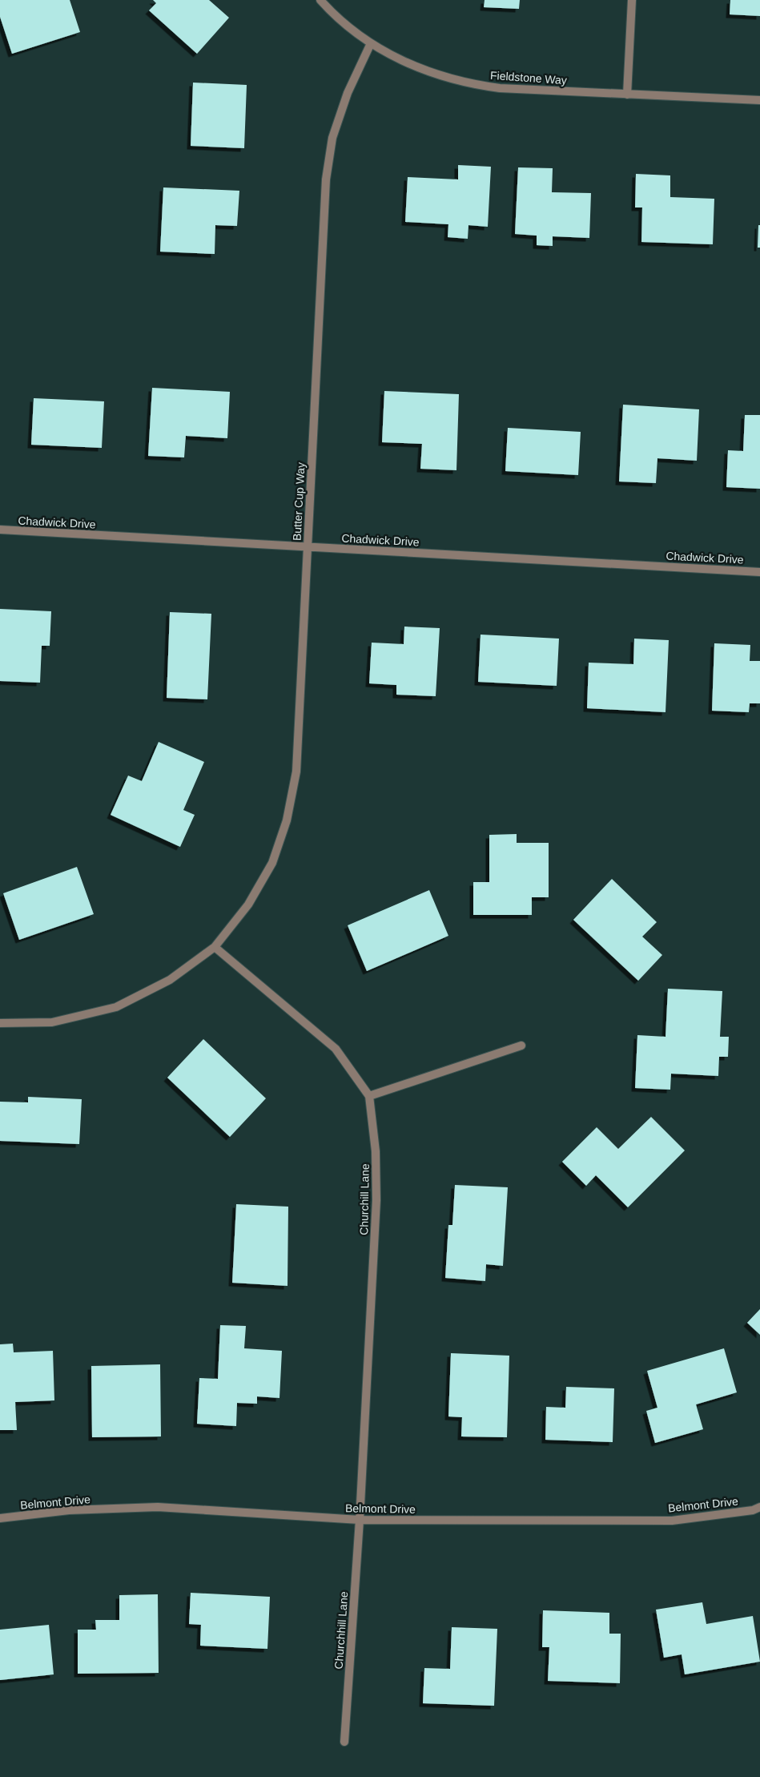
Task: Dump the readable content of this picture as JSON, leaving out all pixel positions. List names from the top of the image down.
{
  "streets": {
    "street": [
      "Fieldstone Way",
      "Butter Cup Way",
      "Chadwick Drive",
      "Churchill Lane",
      "Belmont Drive",
      "Churchhill Lane"
    ]
  },
  "crossings": [
    ["Fieldstone Way", "Butter Cup Way"],
    ["Butter Cup Way", "Chadwick Drive"],
    ["Butter Cup Way", "Churchill Lane"],
    ["Churchill Lane", "Belmont Drive"],
    ["Churchill Lane", "Churchhill Lane"],
    ["Belmont Drive", "Churchhill Lane"]
  ]
}
